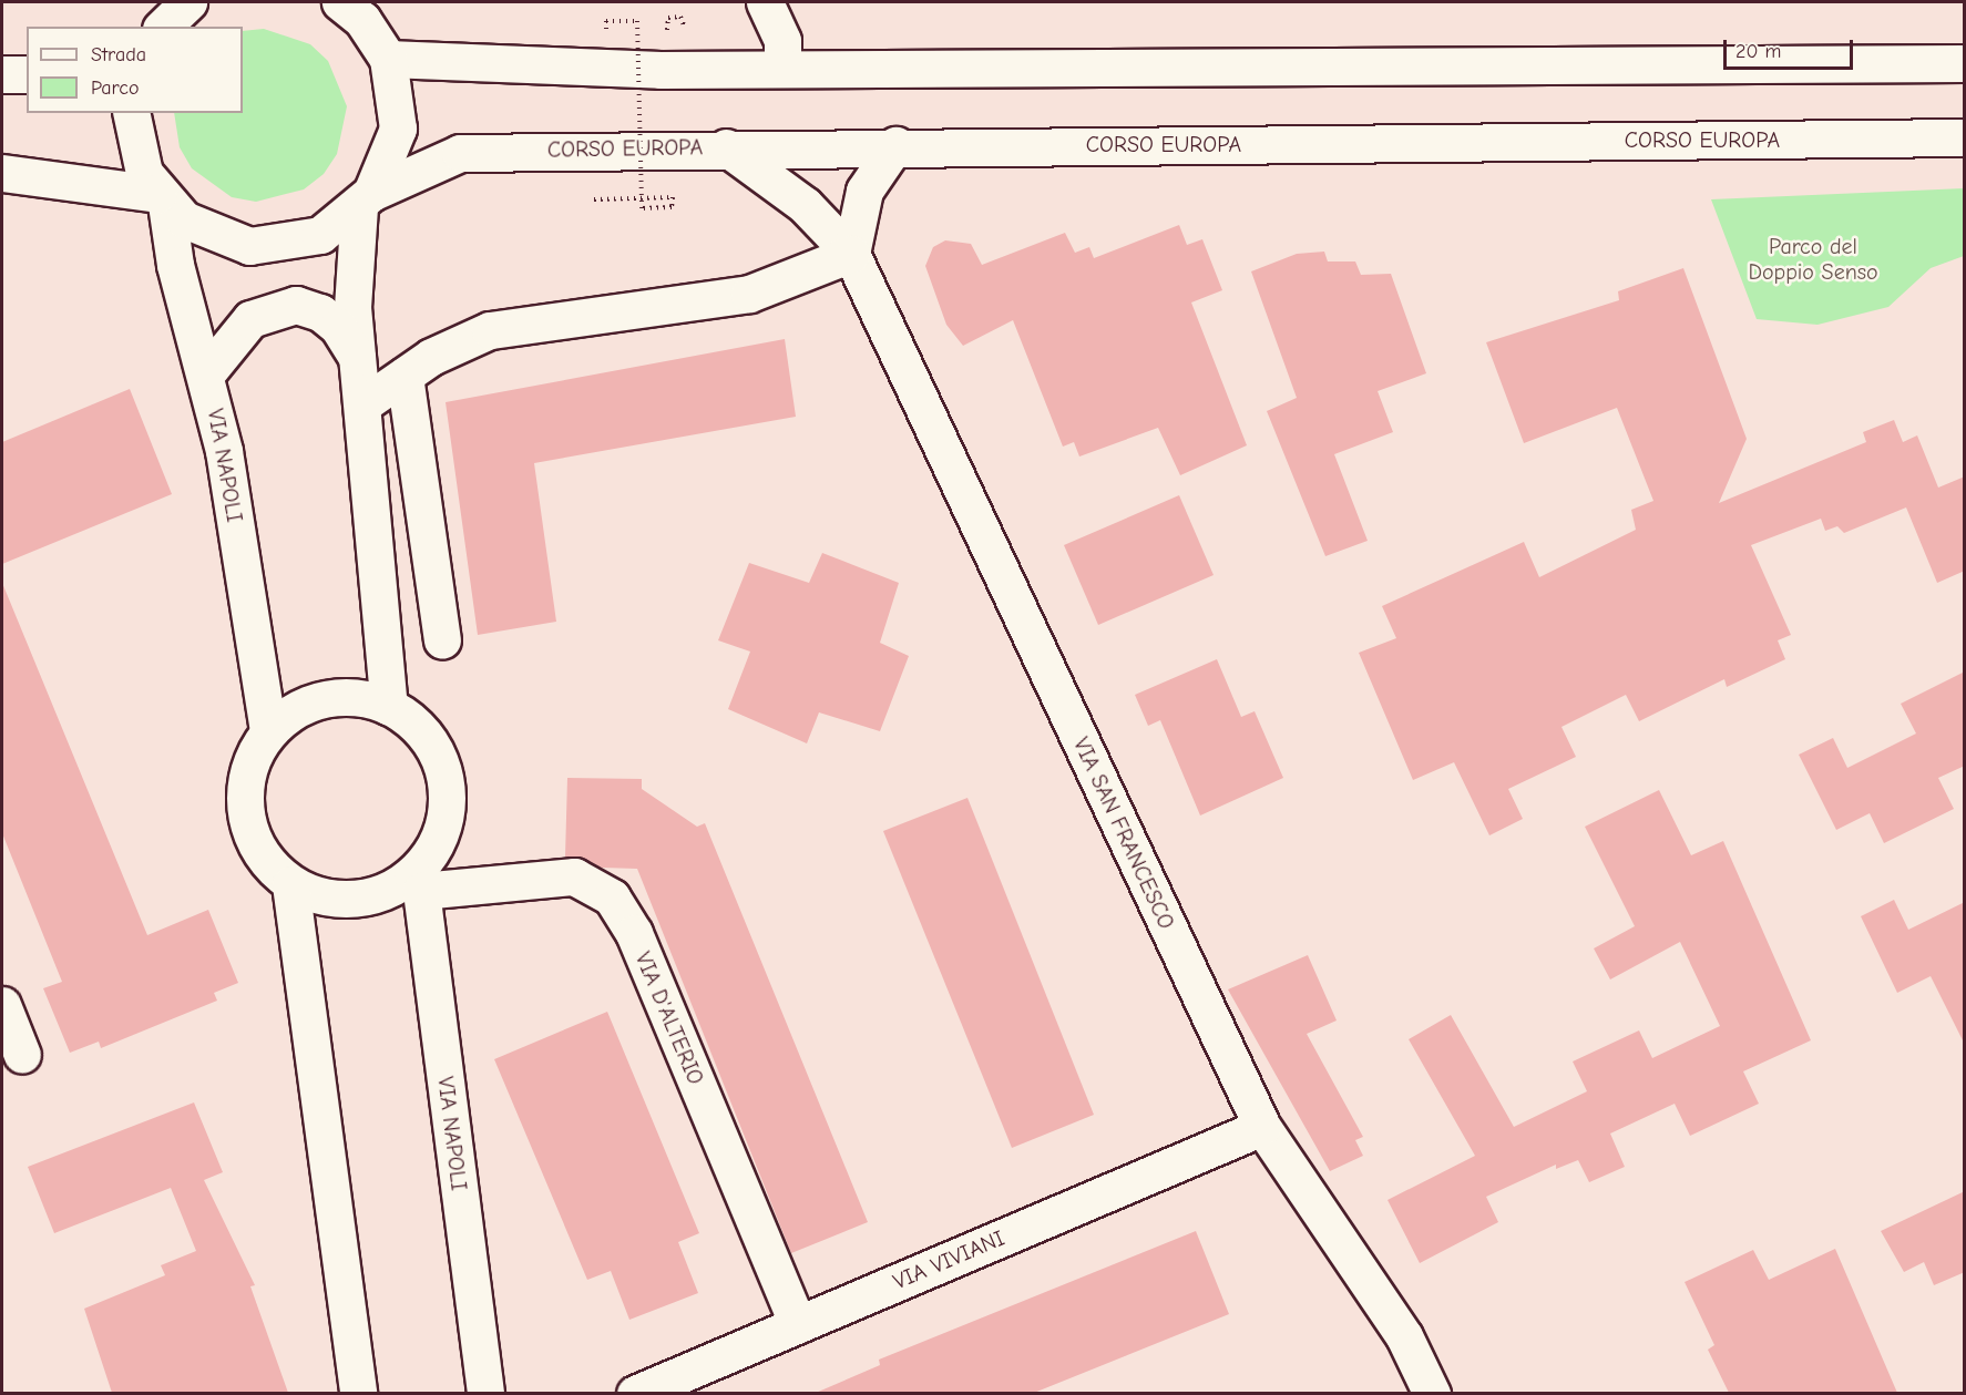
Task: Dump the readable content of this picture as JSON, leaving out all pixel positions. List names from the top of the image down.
{
  "streets": {
    "street": [
      "CORSO EUROPA",
      "VIA NAPOLI",
      "VIA SAN FRANCESCO",
      "VIA D'ALTERIO",
      "VIA VIVIANI"
    ]
  },
  "crossings": [
    ["CORSO EUROPA", "VIA NAPOLI"],
    ["CORSO EUROPA", "VIA SAN FRANCESCO"],
    ["VIA NAPOLI", "VIA D'ALTERIO"],
    ["VIA SAN FRANCESCO", "VIA VIVIANI"],
    ["VIA D'ALTERIO", "VIA VIVIANI"]
  ],
  "parks": ["Parco del Doppio Senso"],
  "legend": ["Strada", "Parco"],
  "scale_bar": "20 m"
}
